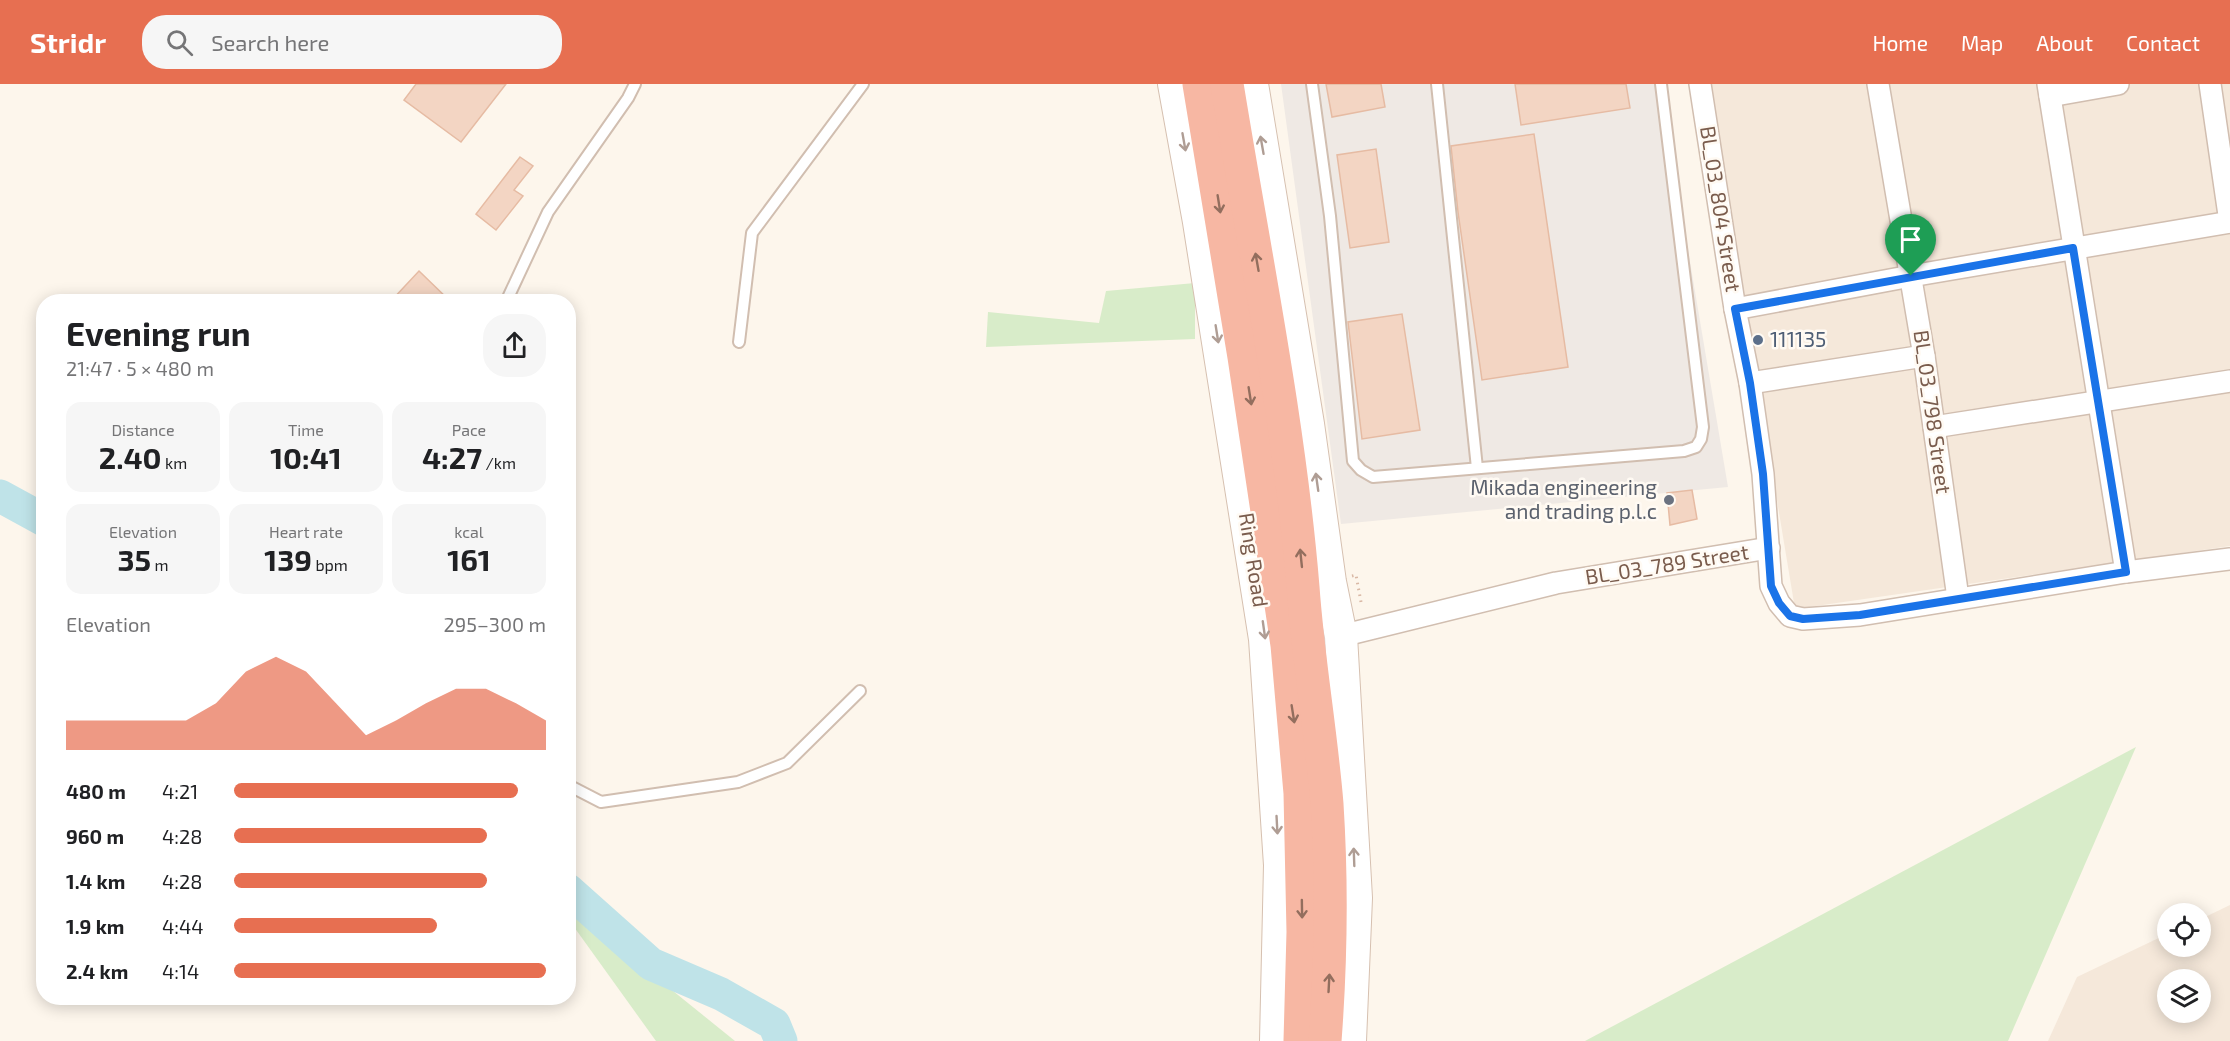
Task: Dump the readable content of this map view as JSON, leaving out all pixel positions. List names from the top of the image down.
{
  "streets": {
    "highway": ["Ring Road"],
    "street": ["BL_03_804 Street", "BL_03_798 Street", "BL_03_789 Street"]
  },
  "crossings": [
    ["BL_03_804 Street", "BL_03_789 Street"],
    ["BL_03_798 Street", "BL_03_789 Street"]
  ],
  "places": ["111135", "Mikada engineering and trading p.l.c"],
  "page": {
    "header": "Stridr",
    "search": "Search here",
    "nav": [
      "Home",
      "Map",
      "About",
      "Contact"
    ],
    "heading": ["Evening run", "21:47 · 5 × 480 m"],
    "stats": [
      ["Distance", "2.40 km"],
      ["Time", "10:41"],
      ["Pace", "4:27 /km"],
      ["Elevation", "35 m"],
      ["Heart rate", "139 bpm"],
      ["kcal", "161"]
    ],
    "chart": ["Elevation", "295–300 m"],
    "list": [
      {
        "name": "480 m",
        "note": "4:21"
      },
      {
        "name": "960 m",
        "note": "4:28"
      },
      {
        "name": "1.4 km",
        "note": "4:28"
      },
      {
        "name": "1.9 km",
        "note": "4:44"
      },
      {
        "name": "2.4 km",
        "note": "4:14"
      }
    ]
  }
}
